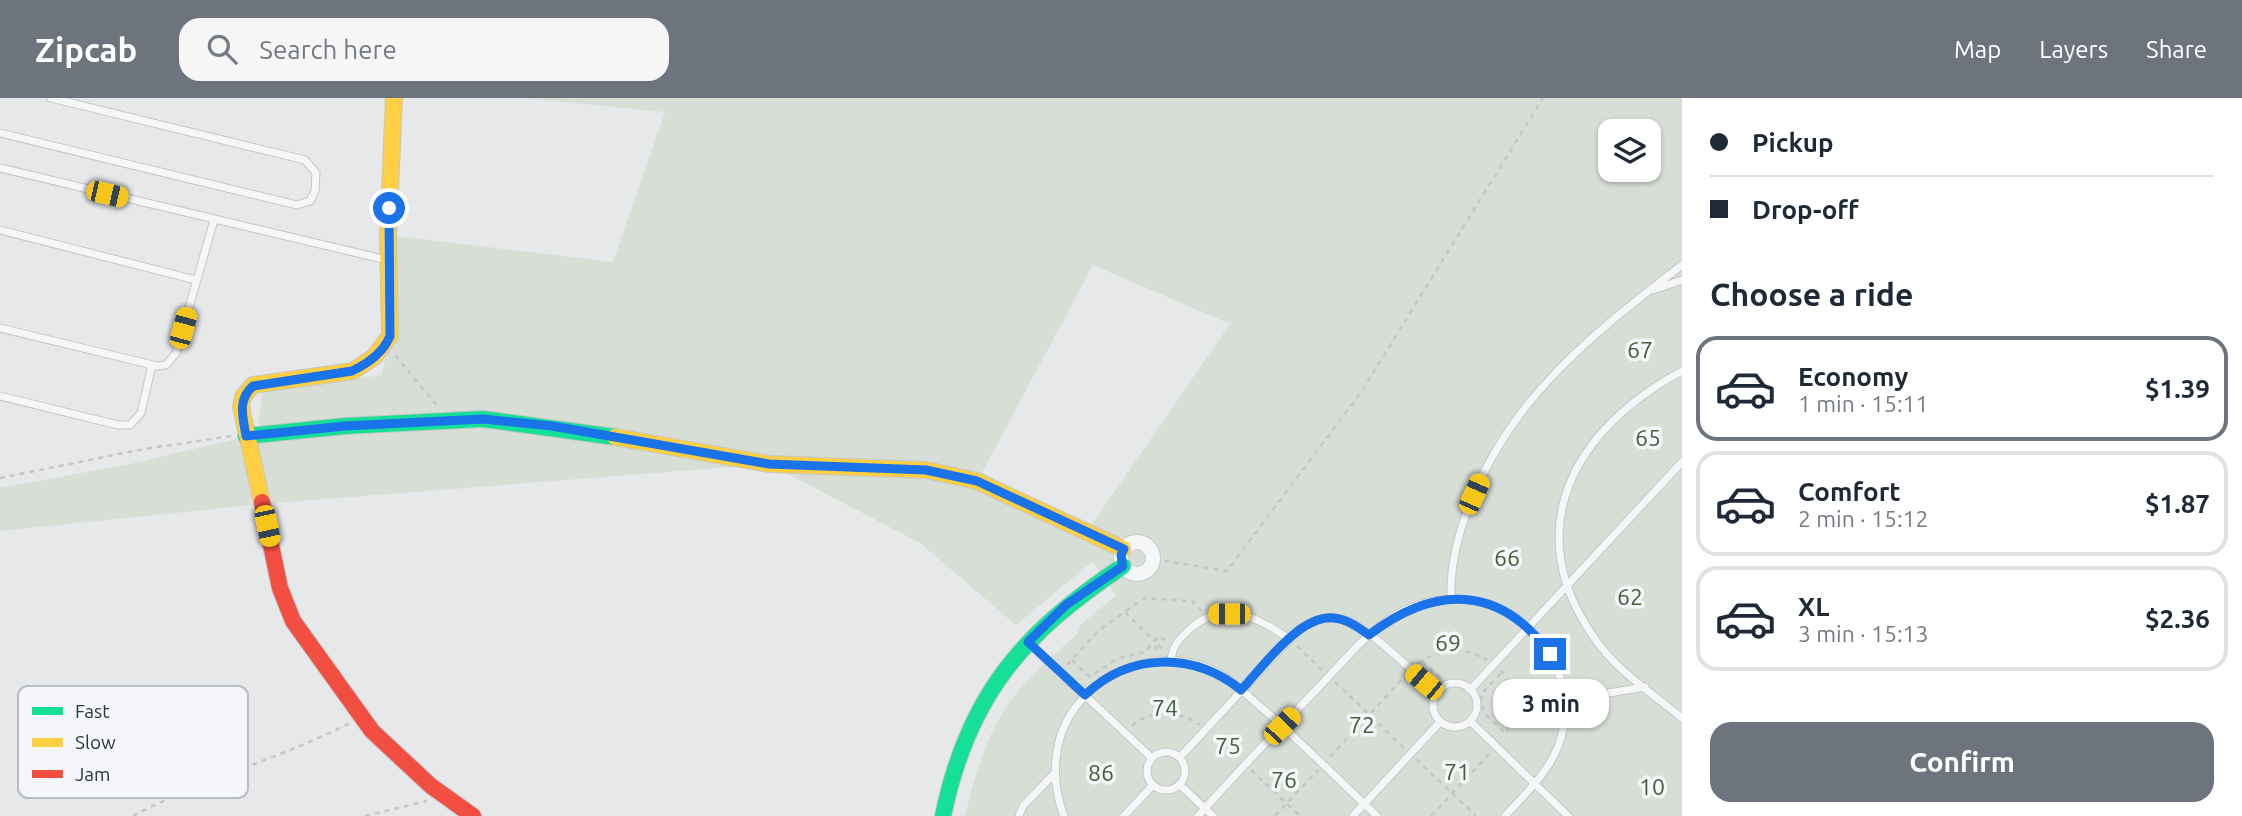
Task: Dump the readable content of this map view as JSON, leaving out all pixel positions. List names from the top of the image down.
{
  "parks": [
    "67",
    "65",
    "66",
    "62",
    "69",
    "74",
    "72",
    "75",
    "71",
    "86",
    "76",
    "10"
  ],
  "legend": ["Fast", "Slow", "Jam"],
  "page": {
    "header": "Zipcab",
    "search": "Search here",
    "nav": ["Map", "Layers", "Share"],
    "banner": ["Pickup", "Drop-off"],
    "heading": "Choose a ride",
    "list": [
      {
        "name": "Economy",
        "note": "1 min · 15:11",
        "value": "$1.39"
      },
      {
        "name": "Comfort",
        "note": "2 min · 15:12",
        "value": "$1.87"
      },
      {
        "name": "XL",
        "note": "3 min · 15:13",
        "value": "$2.36"
      }
    ],
    "bubble": "3 min",
    "buttons": "Confirm"
  }
}
